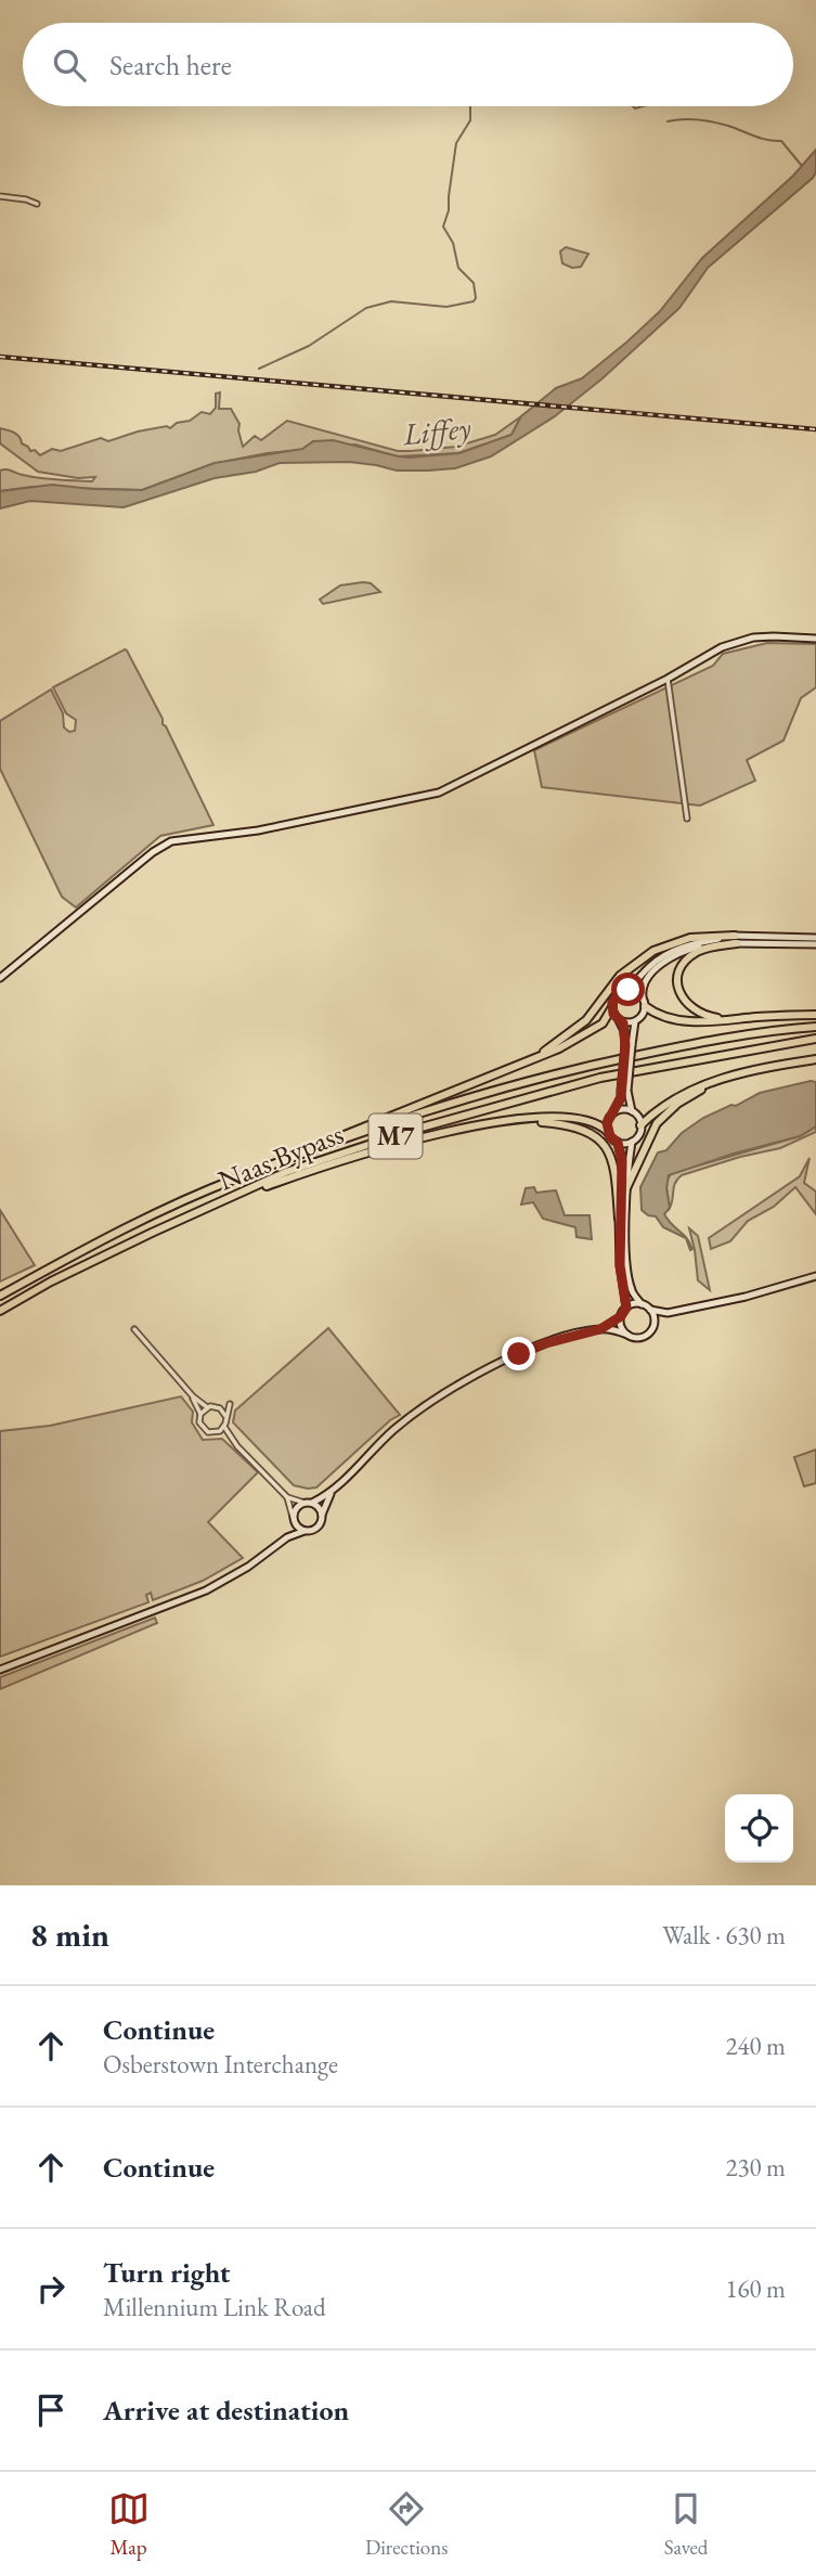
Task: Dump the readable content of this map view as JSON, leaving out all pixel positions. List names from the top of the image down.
{
  "streets": {
    "highway": ["M7", "Naas Bypass"]
  },
  "crossings": [
    ["M7", "Naas Bypass"]
  ],
  "water": ["Liffey"],
  "page": {
    "search": "Search here",
    "heading": ["8 min", "Walk · 630 m"],
    "list": [
      ["Continue", "Osberstown Interchange", "240 m"],
      ["Continue", "230 m"],
      ["Turn right", "Millennium Link Road", "160 m"],
      "Arrive at destination"
    ],
    "nav": ["Map", "Directions", "Saved"]
  }
}
